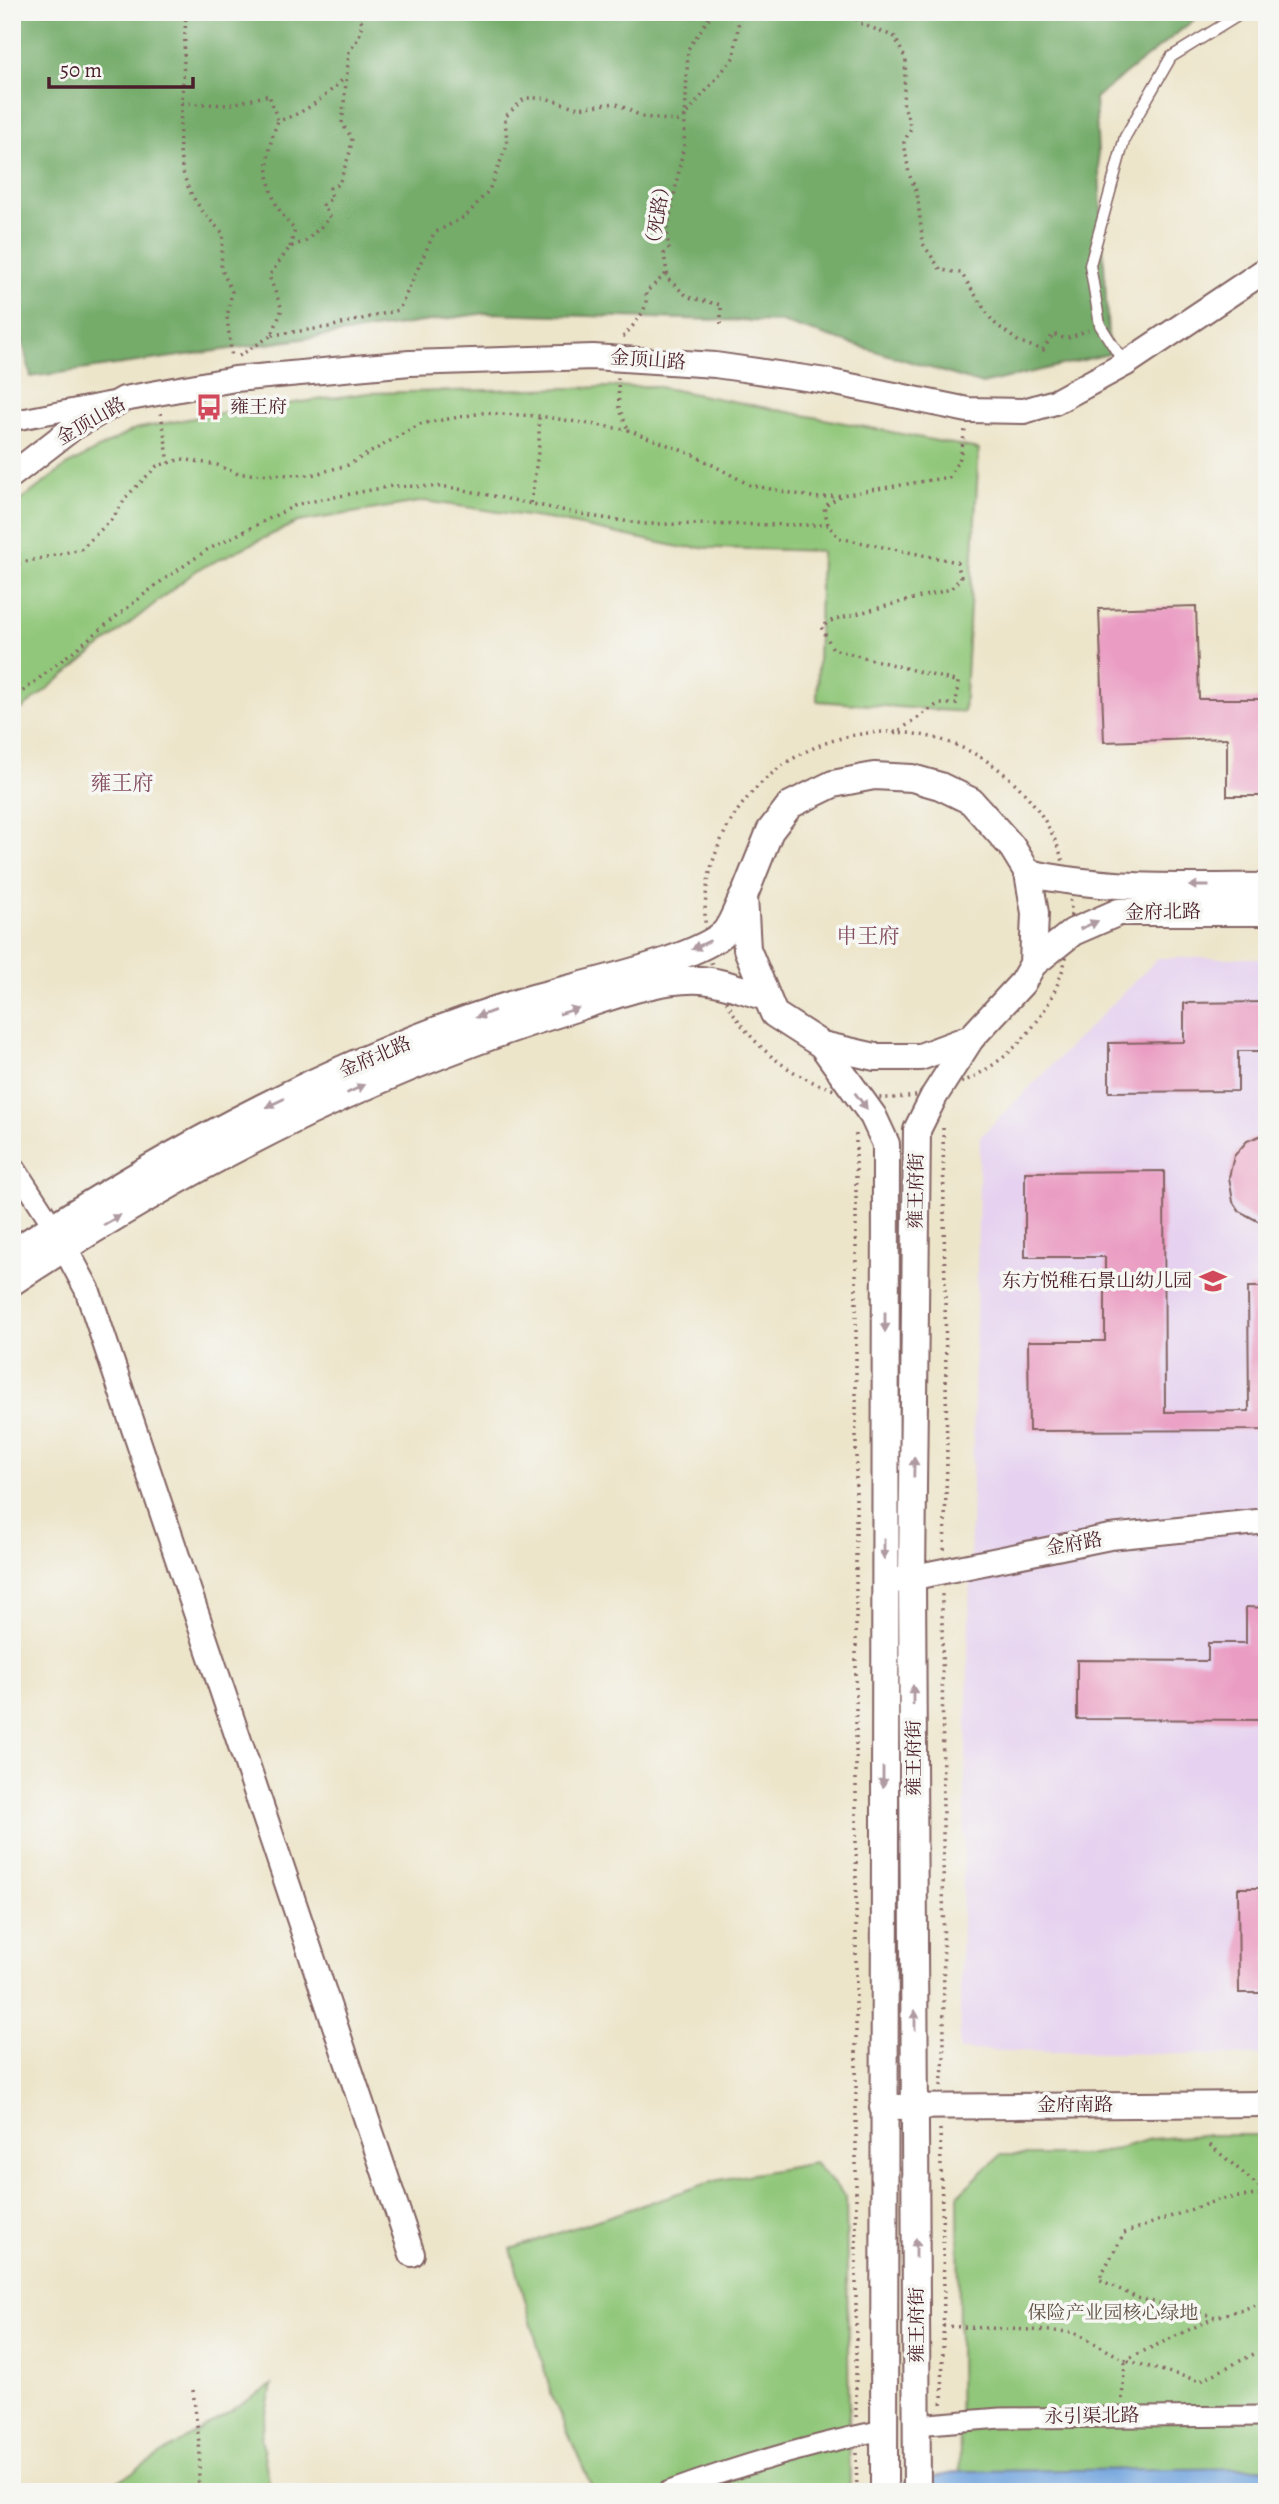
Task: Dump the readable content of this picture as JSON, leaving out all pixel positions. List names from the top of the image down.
{
  "streets": {
    "main road": ["金府北路", "雍王府街"],
    "street": [
      "金顶山路",
      "金府路",
      "金府南路",
      "永引渠北路"
    ],
    "path": ["（死路）"]
  },
  "crossings": [
    ["金府北路", "雍王府街"],
    ["雍王府街", "金府路"],
    ["雍王府街", "金府南路"],
    ["雍王府街", "永引渠北路"]
  ],
  "districts": ["雍王府", "申王府"],
  "parks": ["保险产业园核心绿地"],
  "places": {
    "bus stop": ["雍王府"],
    "school or university": ["东方悦稚石景山幼儿园"]
  },
  "scale_bar": "50 m"
}
